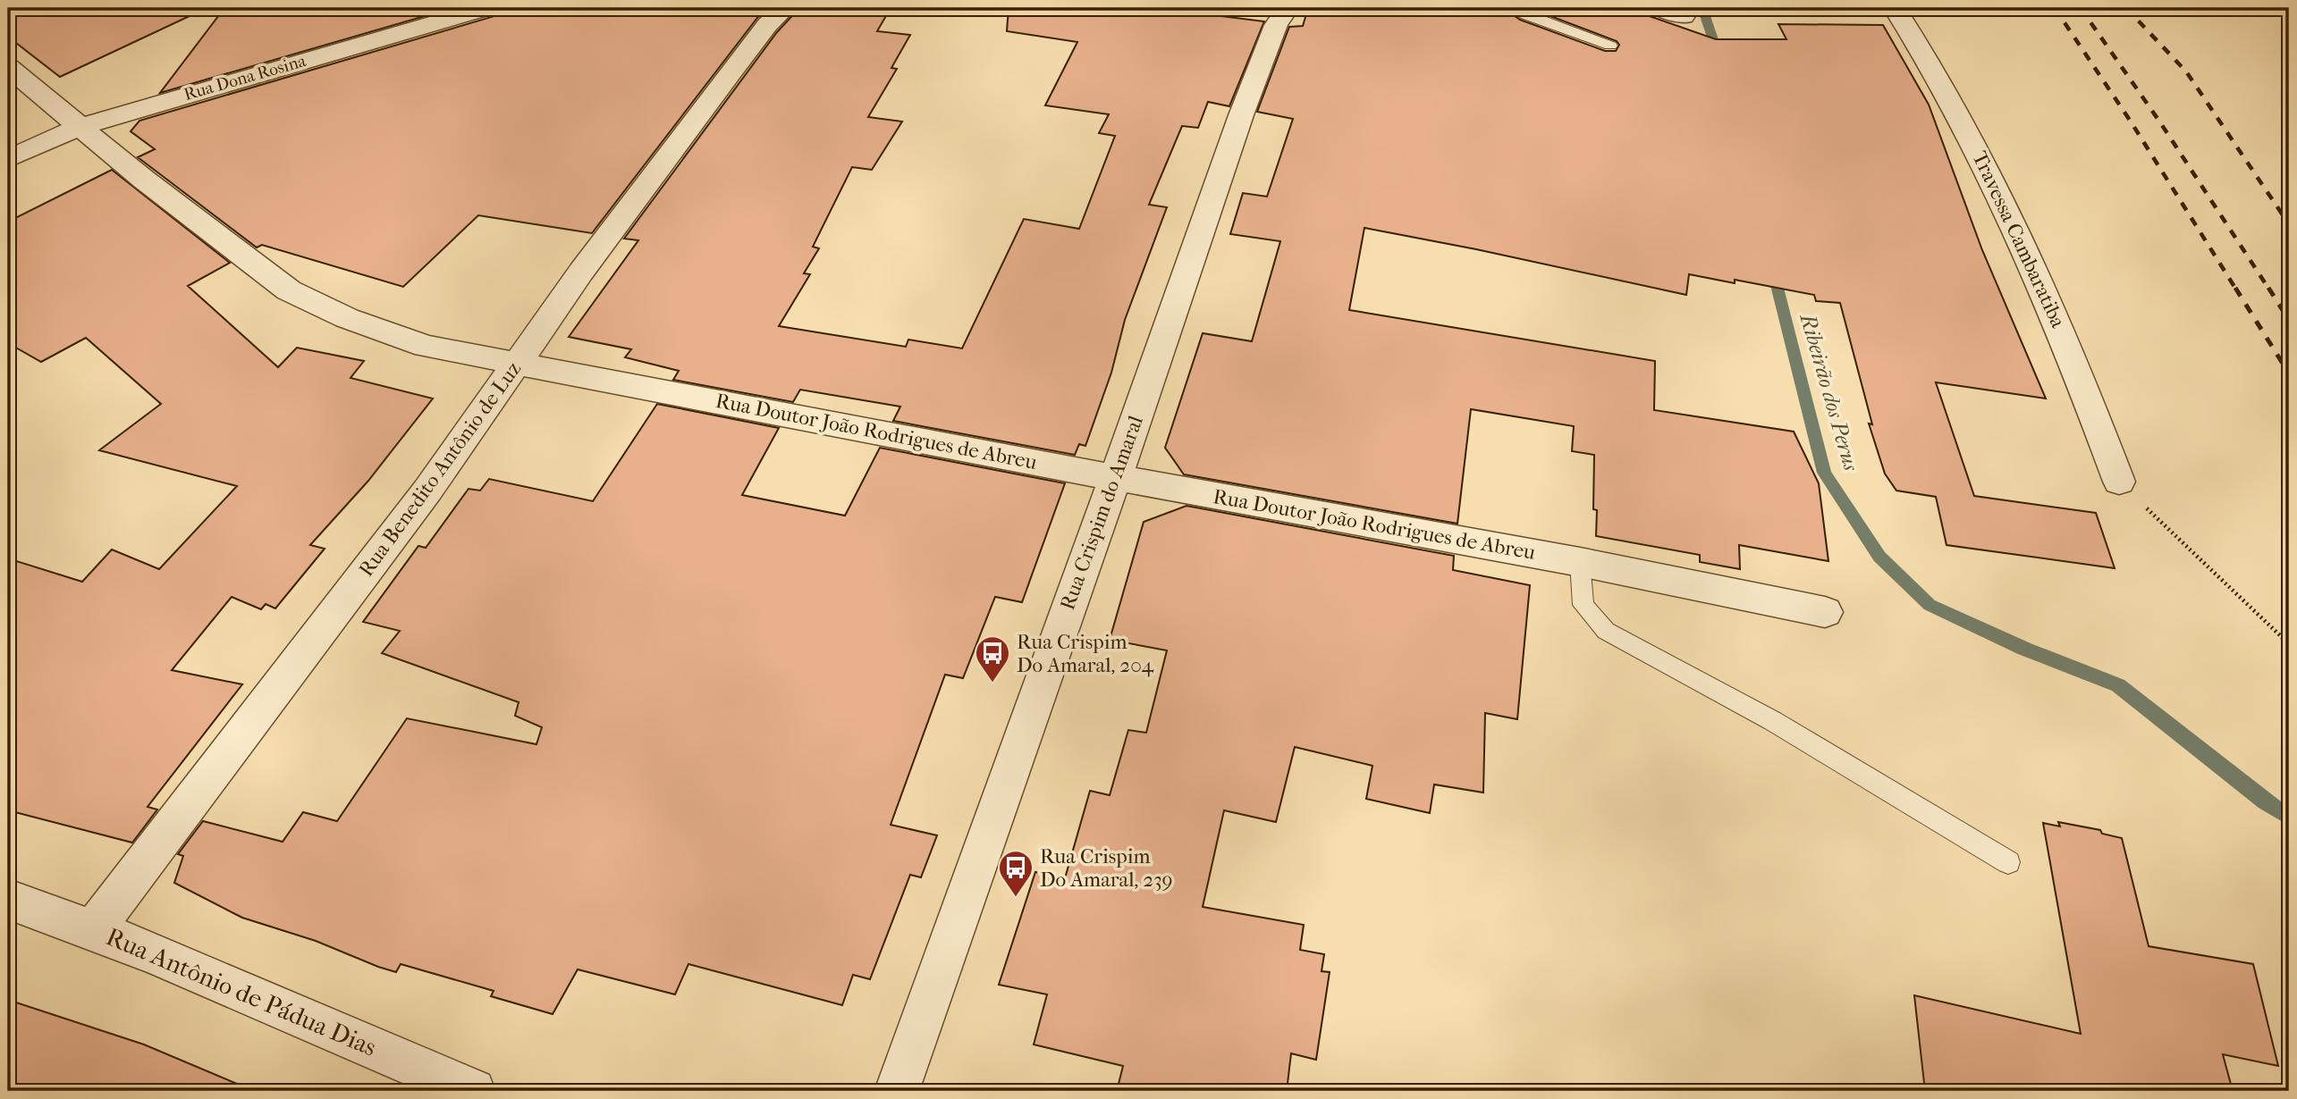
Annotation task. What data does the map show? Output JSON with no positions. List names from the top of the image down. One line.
{"streets":{"street":["Rua Dona Rosina","Travessa Cambaratiba","Rua Doutor João Rodrigues de Abreu","Rua Benedito Antônio de Luz","Rua Crispim do Amaral","Rua Antônio de Pádua Dias"]},"crossings":[["Rua Dona Rosina","Rua Doutor João Rodrigues de Abreu"],["Rua Doutor João Rodrigues de Abreu","Rua Benedito Antônio de Luz"],["Rua Doutor João Rodrigues de Abreu","Rua Crispim do Amaral"],["Rua Benedito Antônio de Luz","Rua Antônio de Pádua Dias"]],"water":["Ribeirão dos Perus"],"places":{"bus stop":["Rua Crispim Do Amaral, 204","Rua Crispim Do Amaral, 239"]}}
